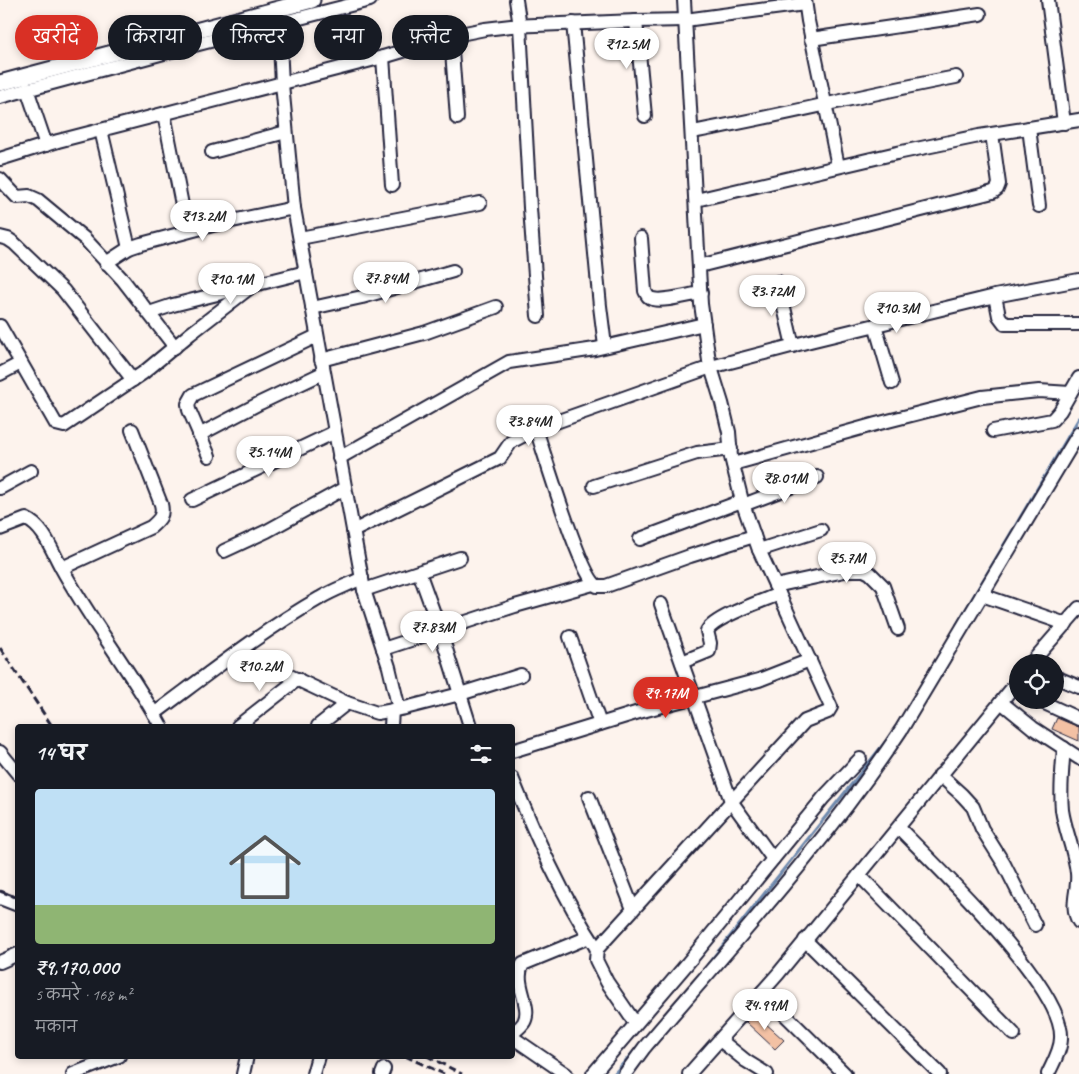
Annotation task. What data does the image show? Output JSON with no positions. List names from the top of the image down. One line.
{"page":{"chip":["खरीदें","किराया","फ़िल्टर","नया","फ़्लैट"],"price":["₹12.5M","₹13.2M","₹7.84M","₹10.1M","₹3.72M","₹10.3M","₹3.84M","₹5.14M","₹8.01M","₹5.7M","₹7.83M","₹10.2M","₹9.17M","₹4.99M"],"heading":"14 घर","list":[{"name":"₹9,170,000","note":"5 कमरे · 168 m² · मकान"}]}}
